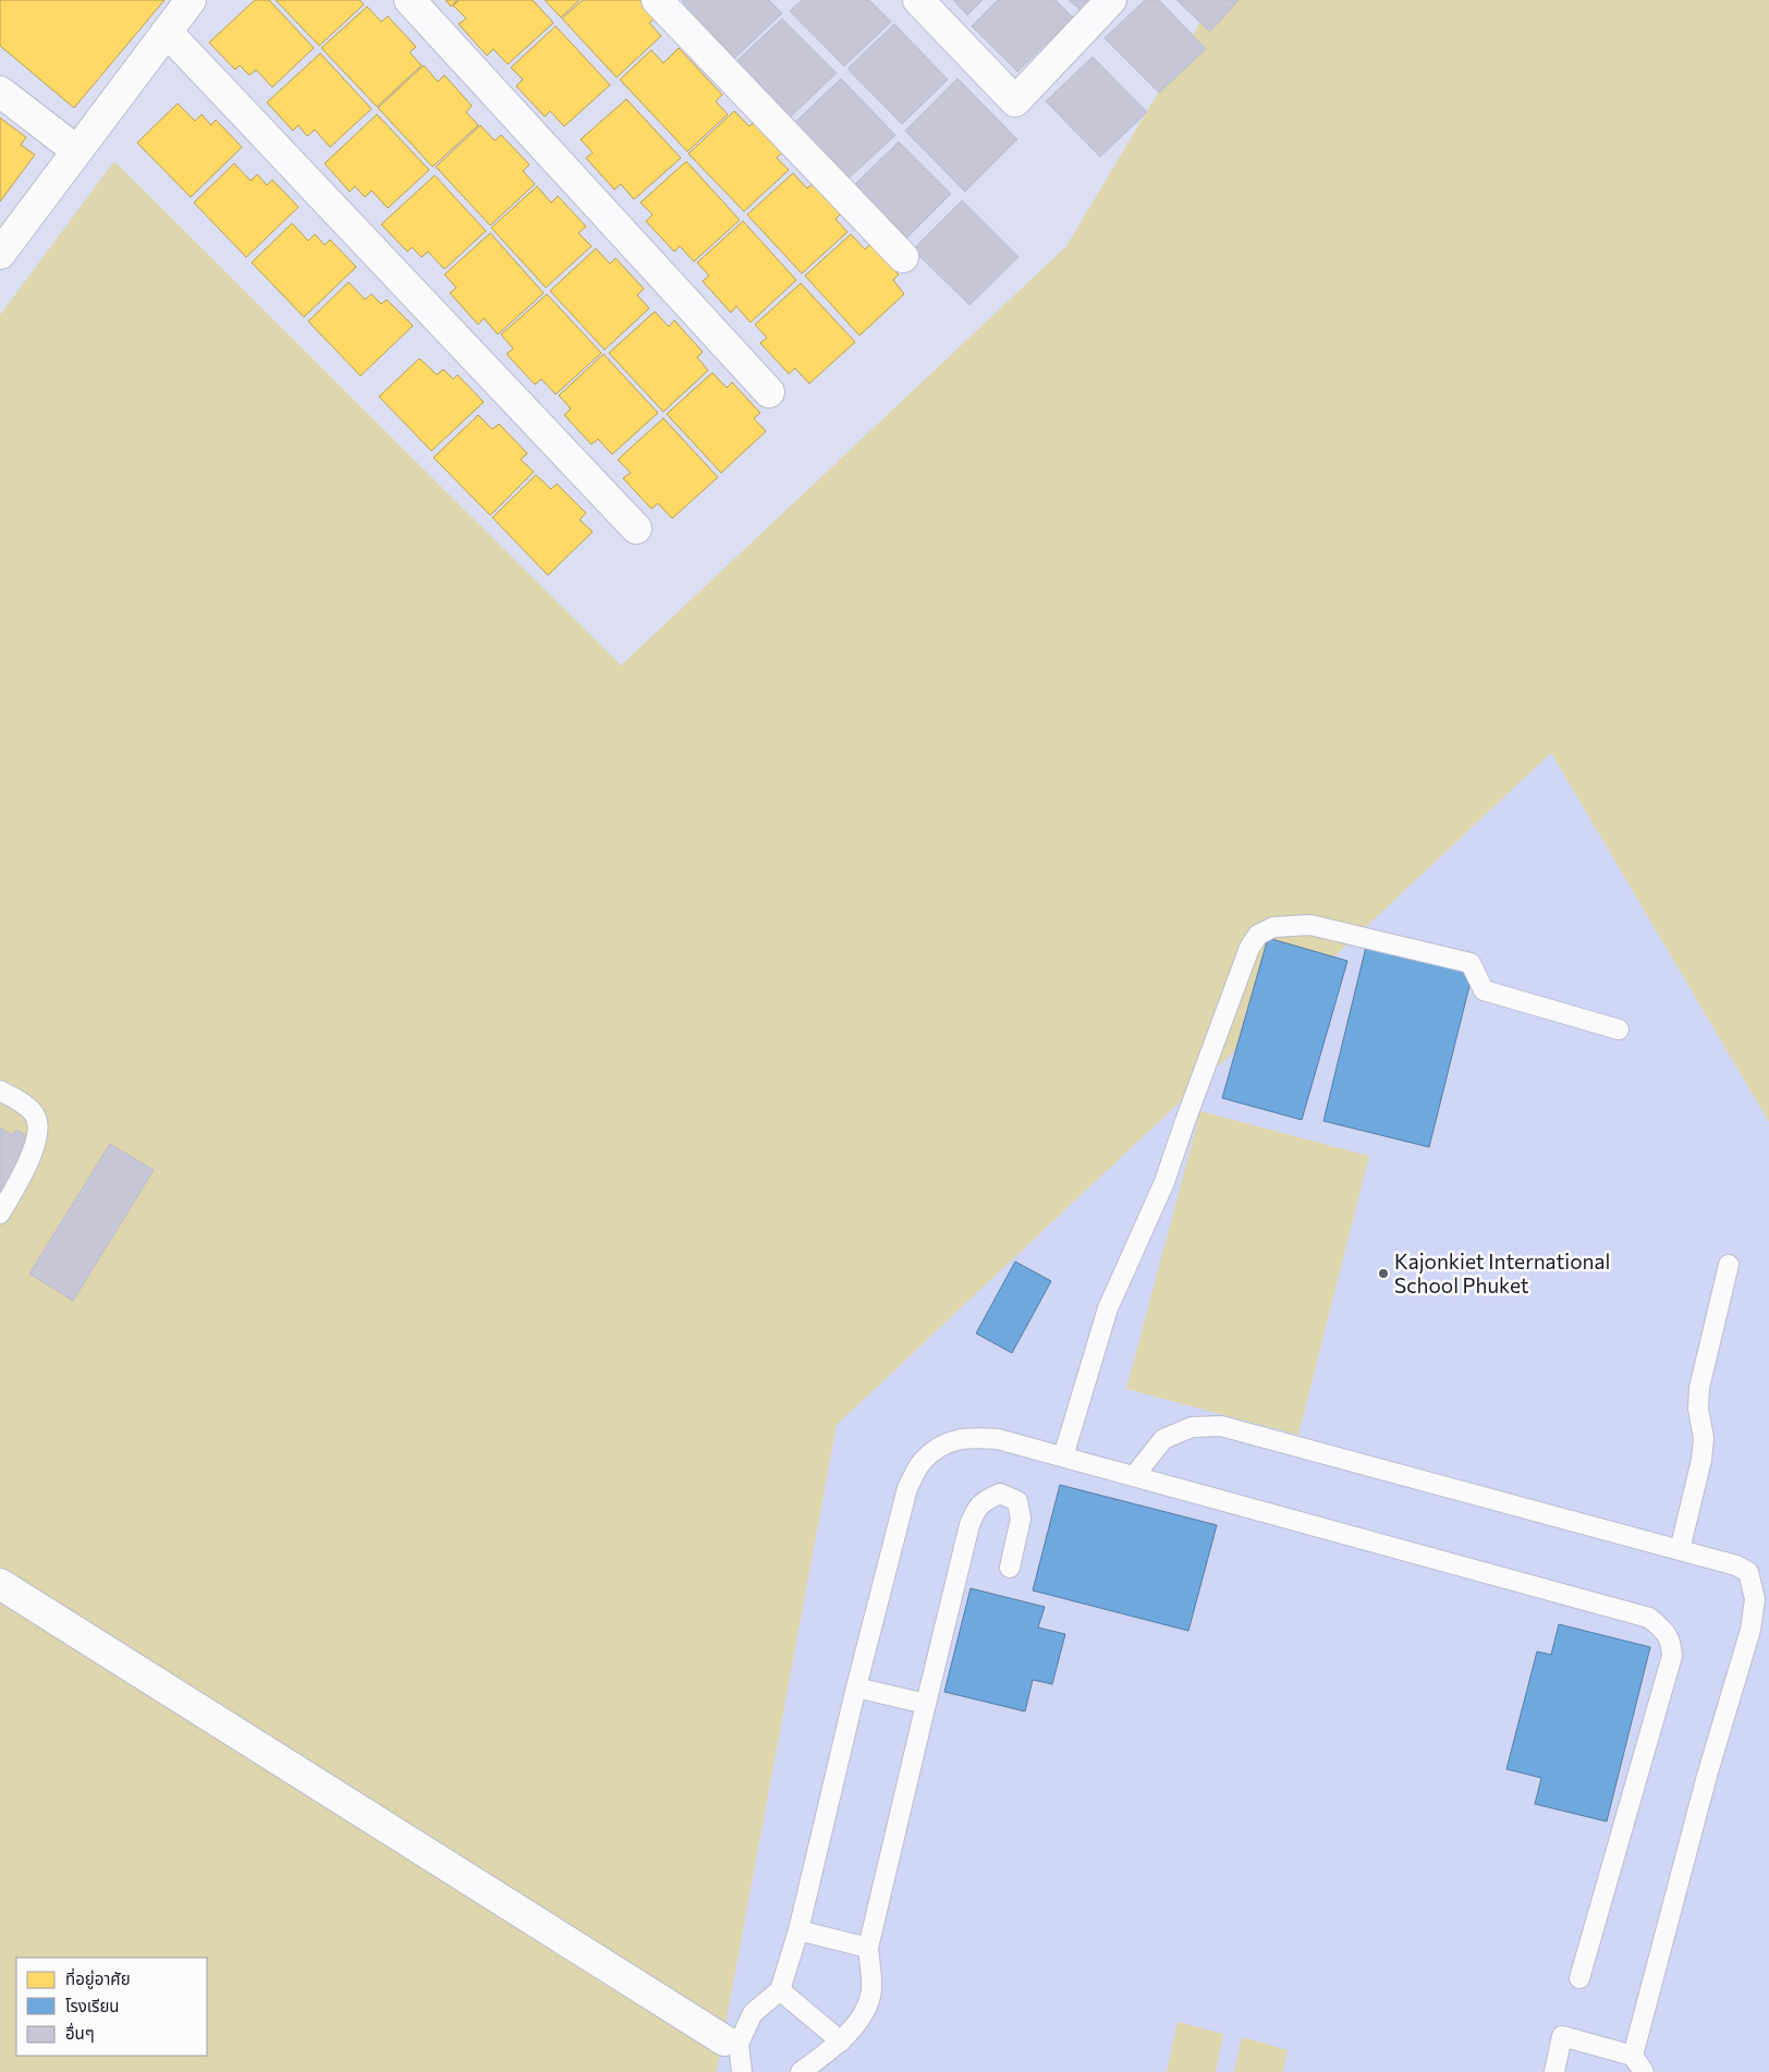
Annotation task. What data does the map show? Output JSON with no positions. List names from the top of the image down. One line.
{"places":["Kajonkiet International School Phuket"],"legend":["ที่อยู่อาศัย","โรงเรียน","อื่นๆ"]}
